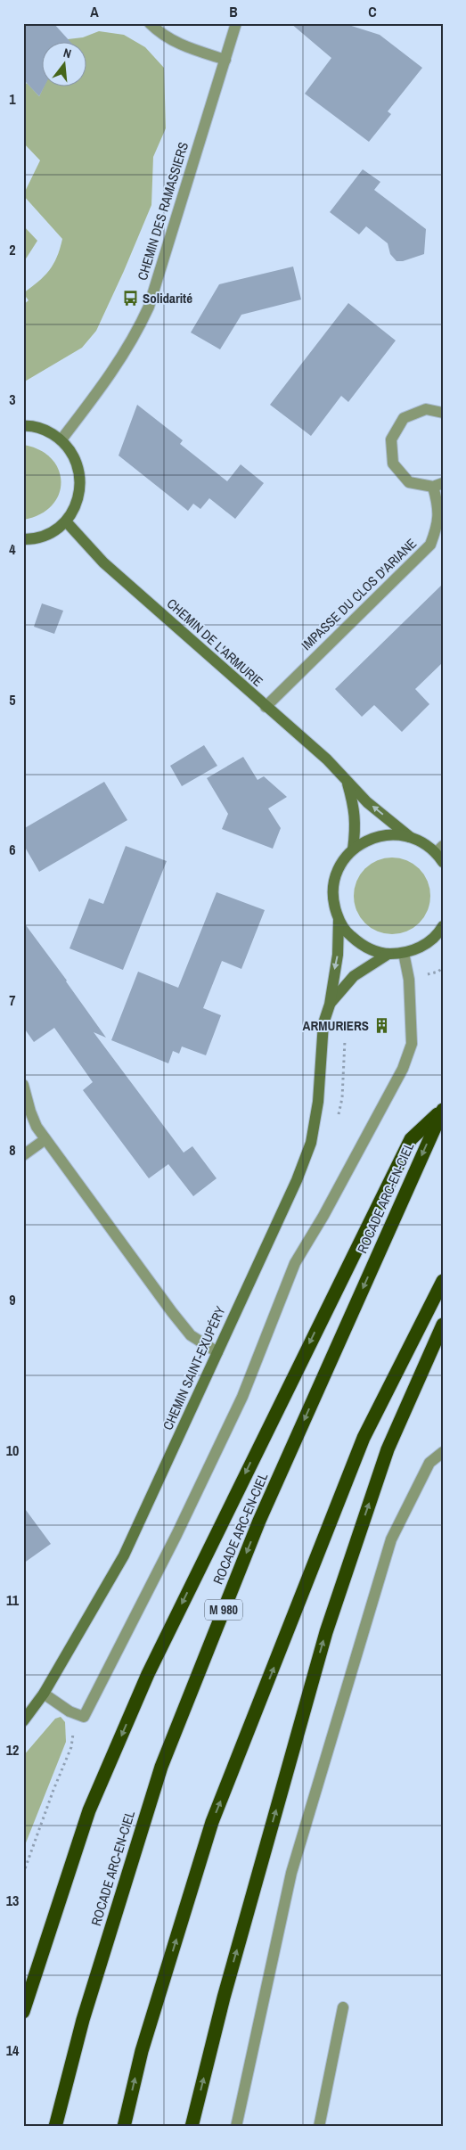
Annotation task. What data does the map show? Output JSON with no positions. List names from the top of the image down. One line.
{"streets":{"highway":["ROCADE ARC-EN-CIEL","M 980"],"street":["CHEMIN DES RAMASSIERS","IMPASSE DU CLOS D'ARIANE","CHEMIN DE L'ARMURIE","CHEMIN SAINT-EXUPÉRY"]},"crossings":[["IMPASSE DU CLOS D'ARIANE","CHEMIN DE L'ARMURIE"]],"places":{"bus stop":["Solidarité"],"building":["ARMURIERS"]},"north":"top","grid":{"columns":["A","B","C"],"rows":["1","2","3","4","5","6","7","8","9","10","11","12","13","14"]}}
